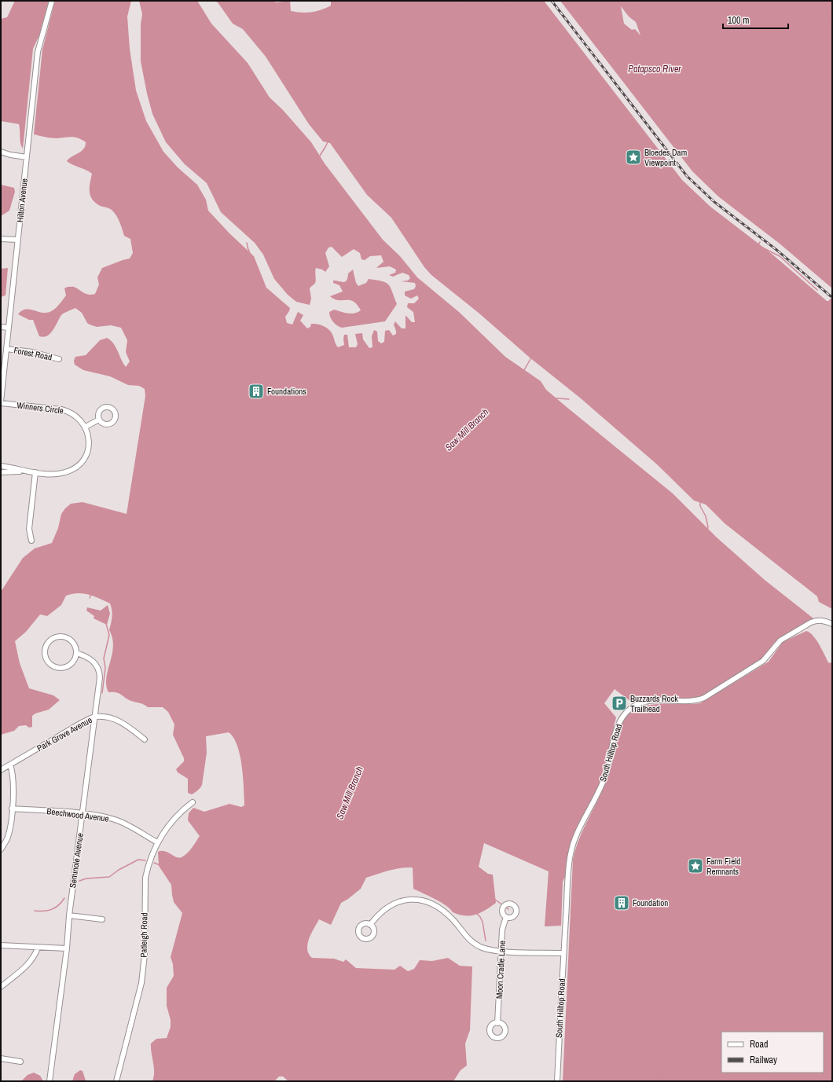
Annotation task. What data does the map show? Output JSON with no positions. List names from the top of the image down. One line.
{"streets":{"street":["Hilton Avenue","Forest Road","Winners Circle","Park Grove Avenue","South Hilltop Road","Beechwood Avenue","Seminole Avenue","Patleigh Road","Moon Cradle Lane"]},"crossings":[["Hilton Avenue","Forest Road"],["Hilton Avenue","Winners Circle"],["Park Grove Avenue","Seminole Avenue"],["Beechwood Avenue","Seminole Avenue"],["Beechwood Avenue","Patleigh Road"]],"water":["Patapsco River","Saw Mill Branch"],"places":{"place":["Bloedes Dam Viewpoint","Farm Field Remnants"],"building":["Foundations","Foundation"],"parking":["Buzzards Rock Trailhead"]},"legend":["Road","Railway"],"scale_bar":"100 m"}
